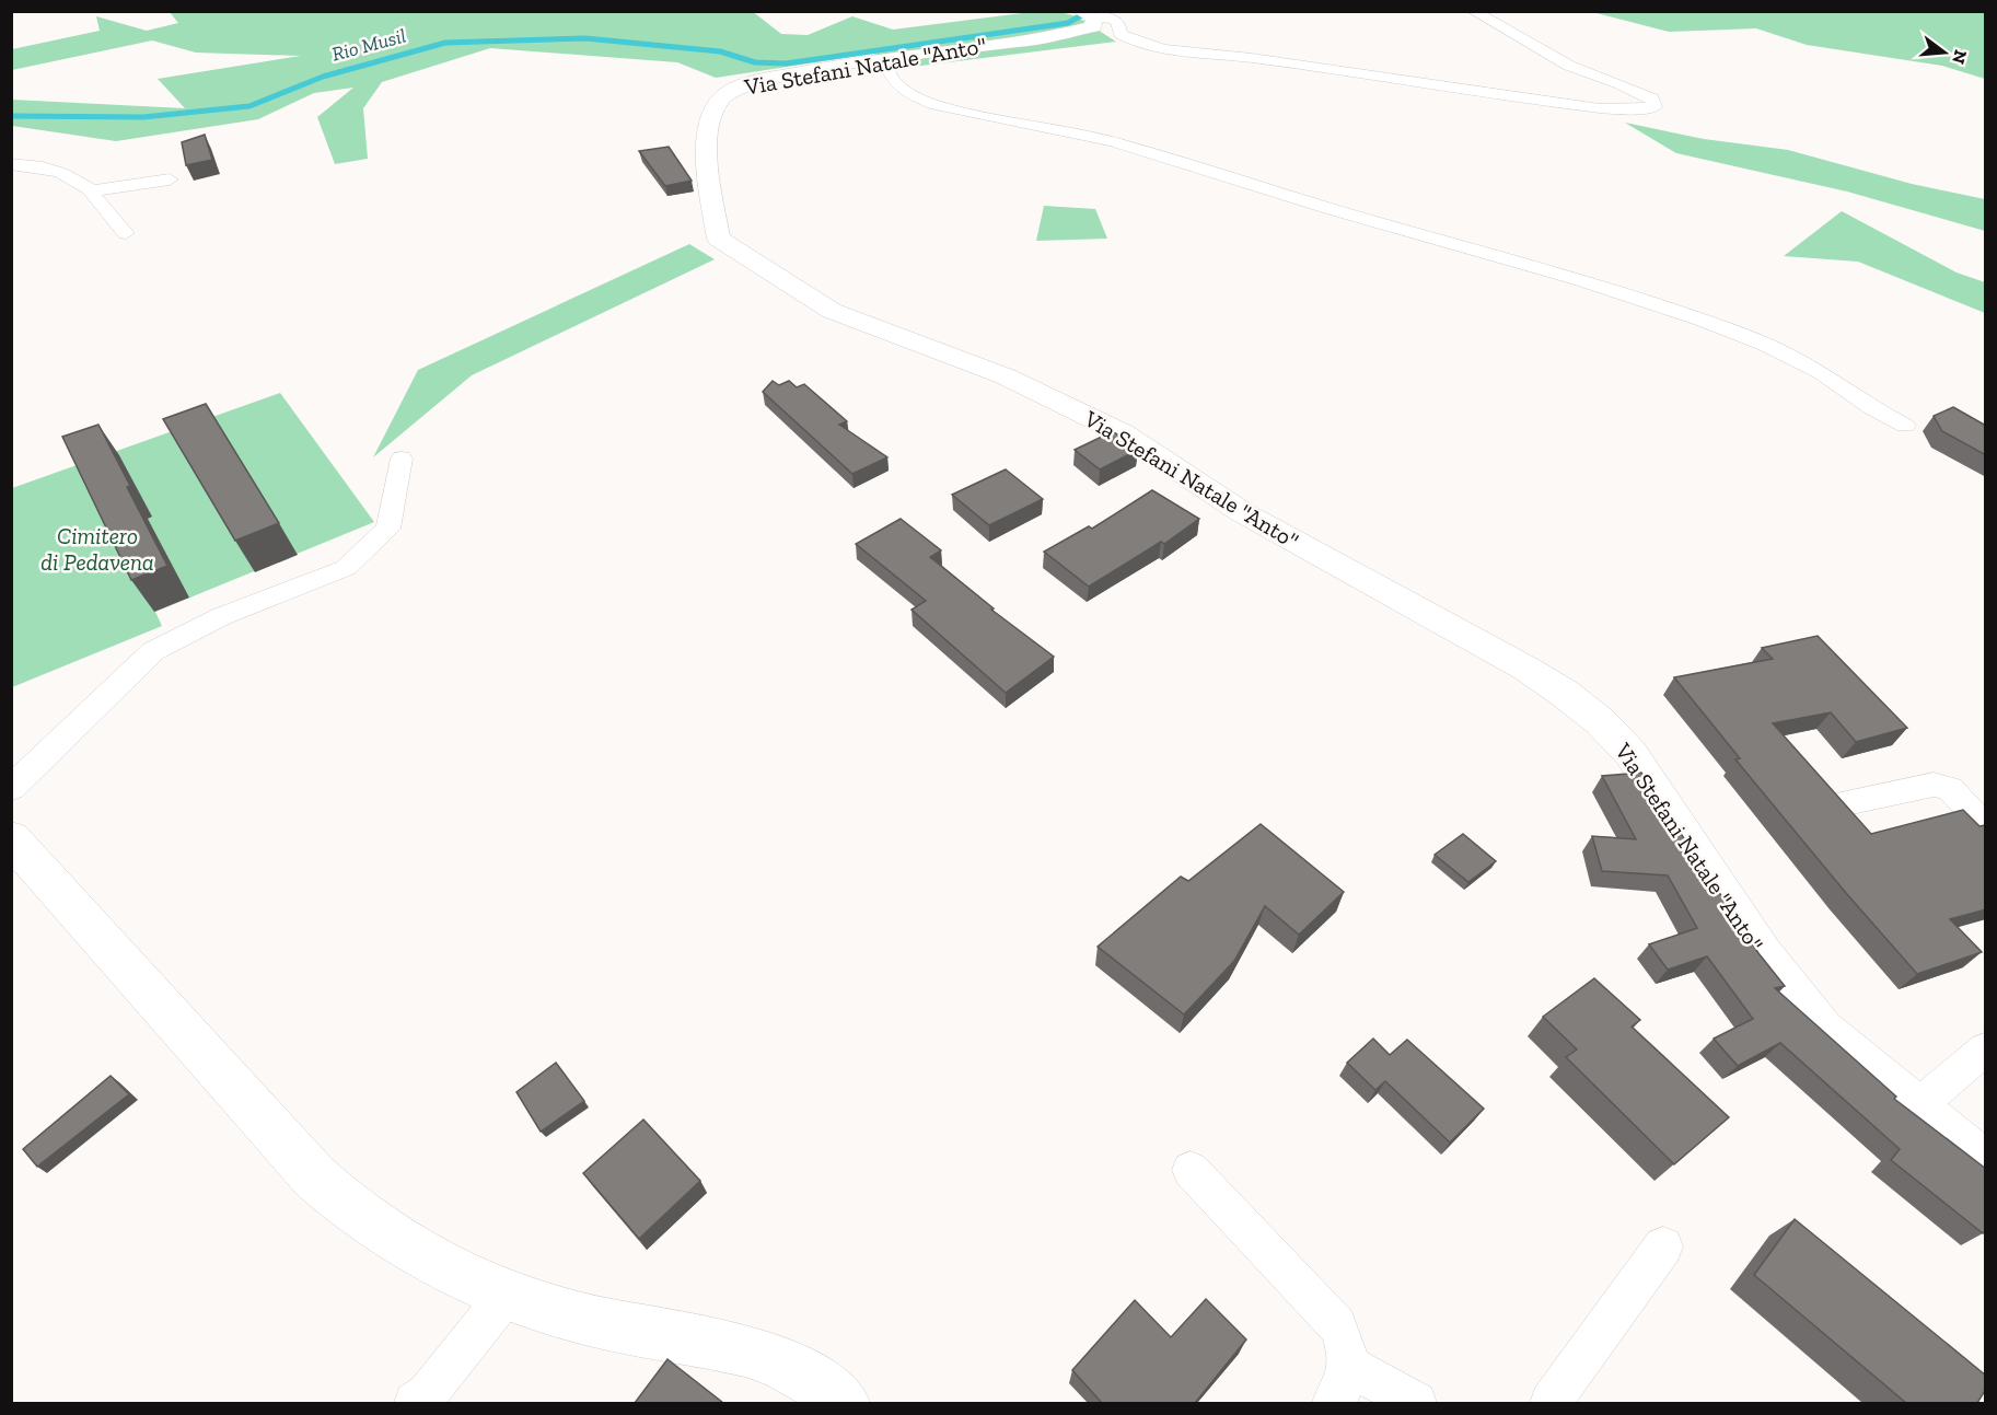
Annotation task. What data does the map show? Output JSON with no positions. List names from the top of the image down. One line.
{"streets":{"street":["Via Stefani Natale \"Anto\""]},"water":["Rio Musil"],"parks":["Cimitero di Pedavena"],"north":"right"}
